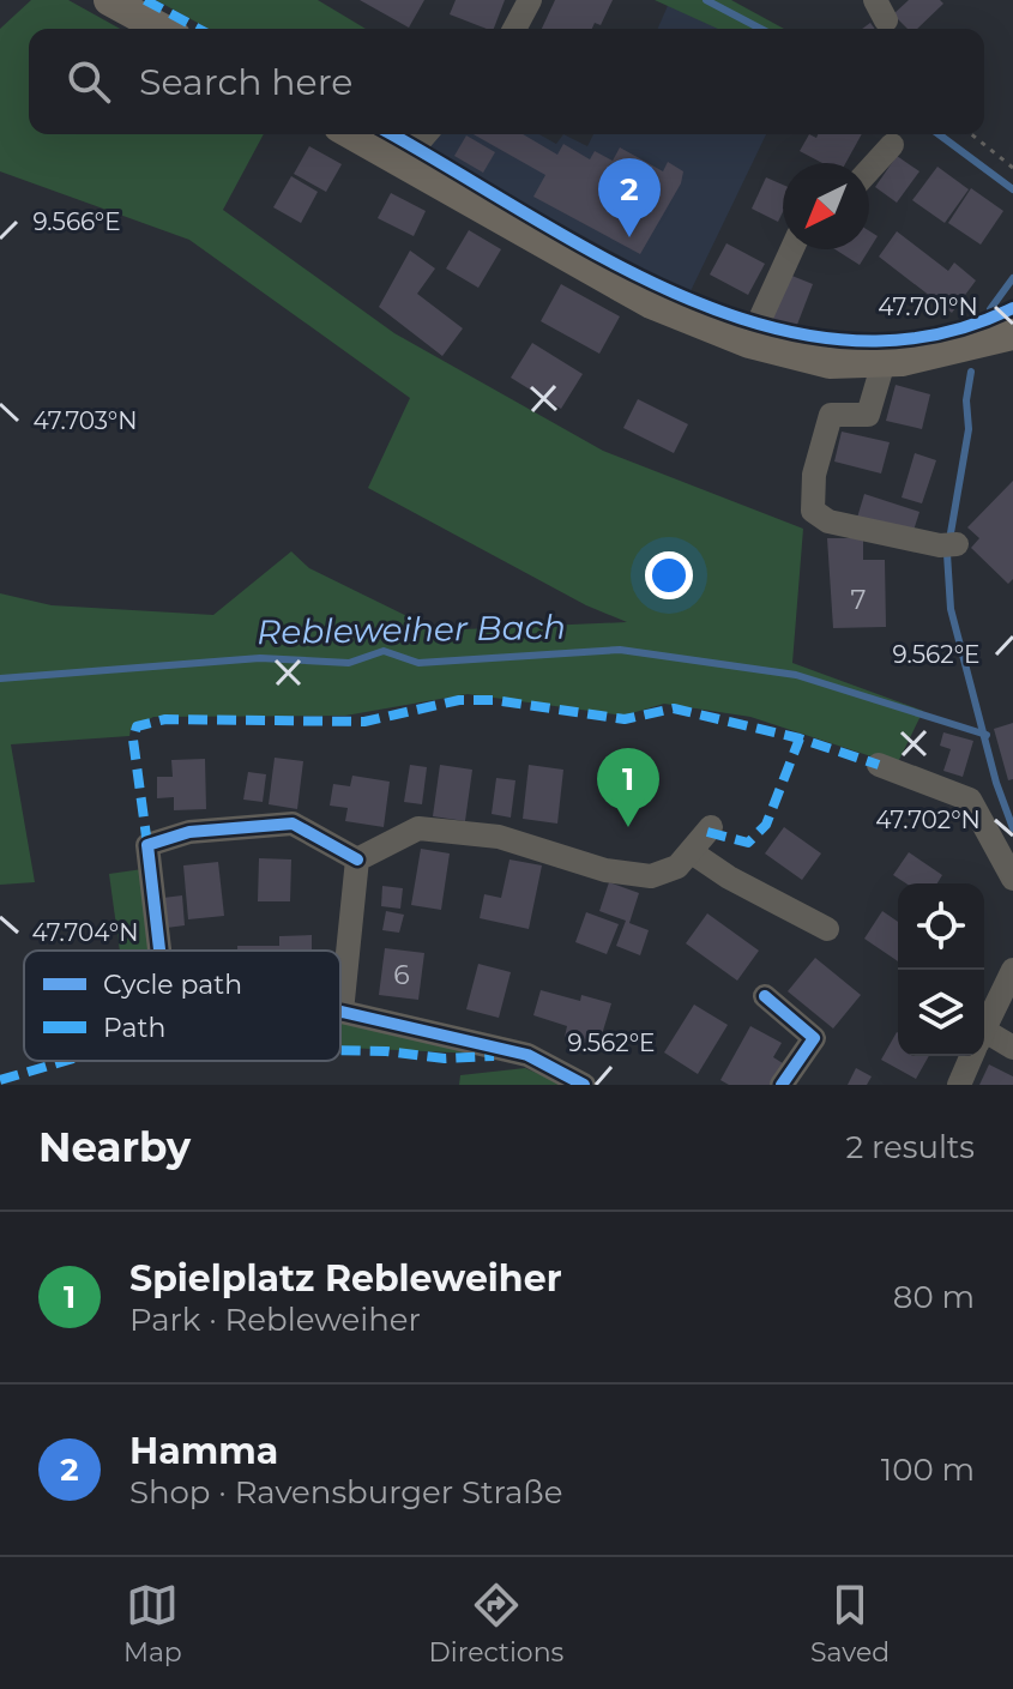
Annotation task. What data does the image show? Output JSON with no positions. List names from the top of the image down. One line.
{"water":["Rebleweiher Bach"],"house_numbers":["7","6"],"legend":["Cycle path","Path"],"north":"bottom left","page":{"search":"Search here","pins":["2","1"],"heading":["Nearby","2 results"],"list":[{"mark":"1","name":"Spielplatz Rebleweiher","note":"Park · Rebleweiher","value":"80 m"},{"mark":"2","name":"Hamma","note":"Shop · Ravensburger Straße","value":"100 m"}],"nav":["Map","Directions","Saved"]},"coordinates":["9.566°E","47.701°N","47.703°N","9.562°E","47.702°N","47.704°N"]}
